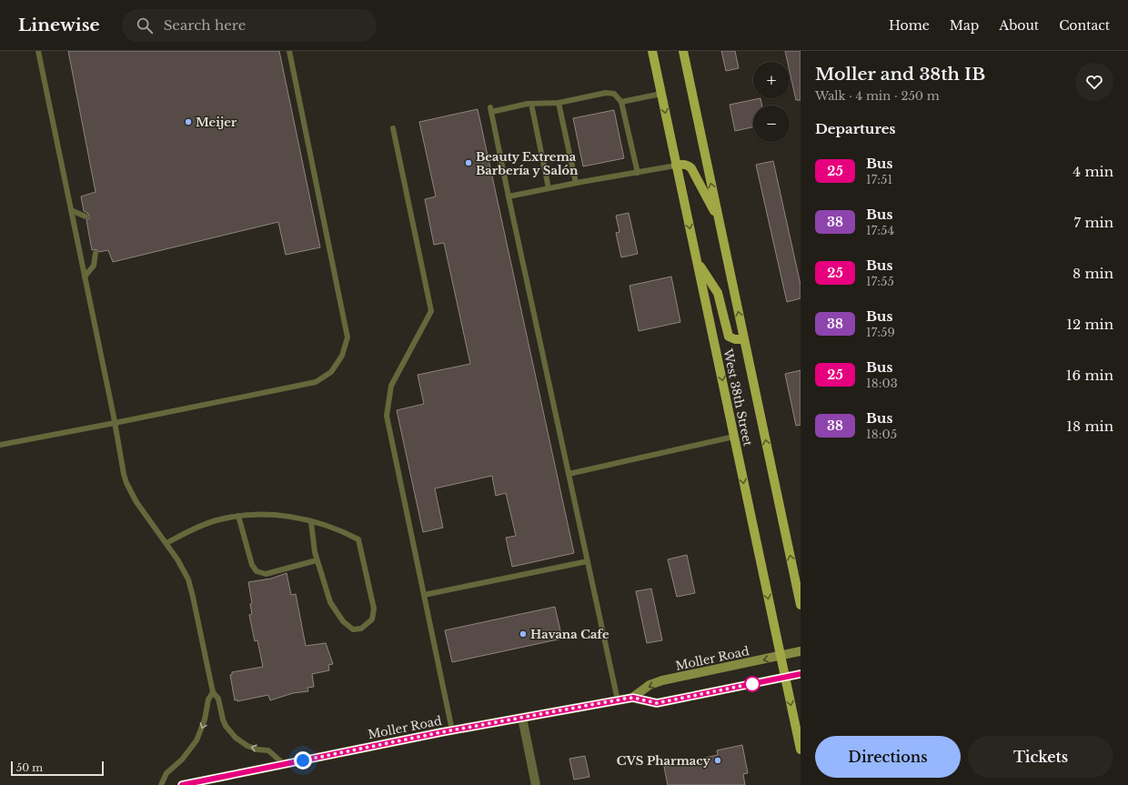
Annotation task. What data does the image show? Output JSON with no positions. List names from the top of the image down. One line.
{"streets":{"main road":["West 38th Street","Moller Road"]},"crossings":[["West 38th Street","Moller Road"]],"places":["Meijer","Beauty Extrema Barbería y Salón","Havana Cafe","CVS Pharmacy"],"lines":["bus line 25"],"scale_bar":"50 m","page":{"header":"Linewise","search":"Search here","nav":["Home","Map","About","Contact"],"heading":[["Moller and 38th IB","Walk · 4 min · 250 m"],"Departures"],"map_buttons":["+","−"],"list":[{"mark":"25","name":"Bus","note":"17:51","value":"4 min"},{"mark":"38","name":"Bus","note":"17:54","value":"7 min"},{"mark":"25","name":"Bus","note":"17:55","value":"8 min"},{"mark":"38","name":"Bus","note":"17:59","value":"12 min"},{"mark":"25","name":"Bus","note":"18:03","value":"16 min"},{"mark":"38","name":"Bus","note":"18:05","value":"18 min"}],"buttons":["Directions","Tickets"],"scale":"50 m"}}
